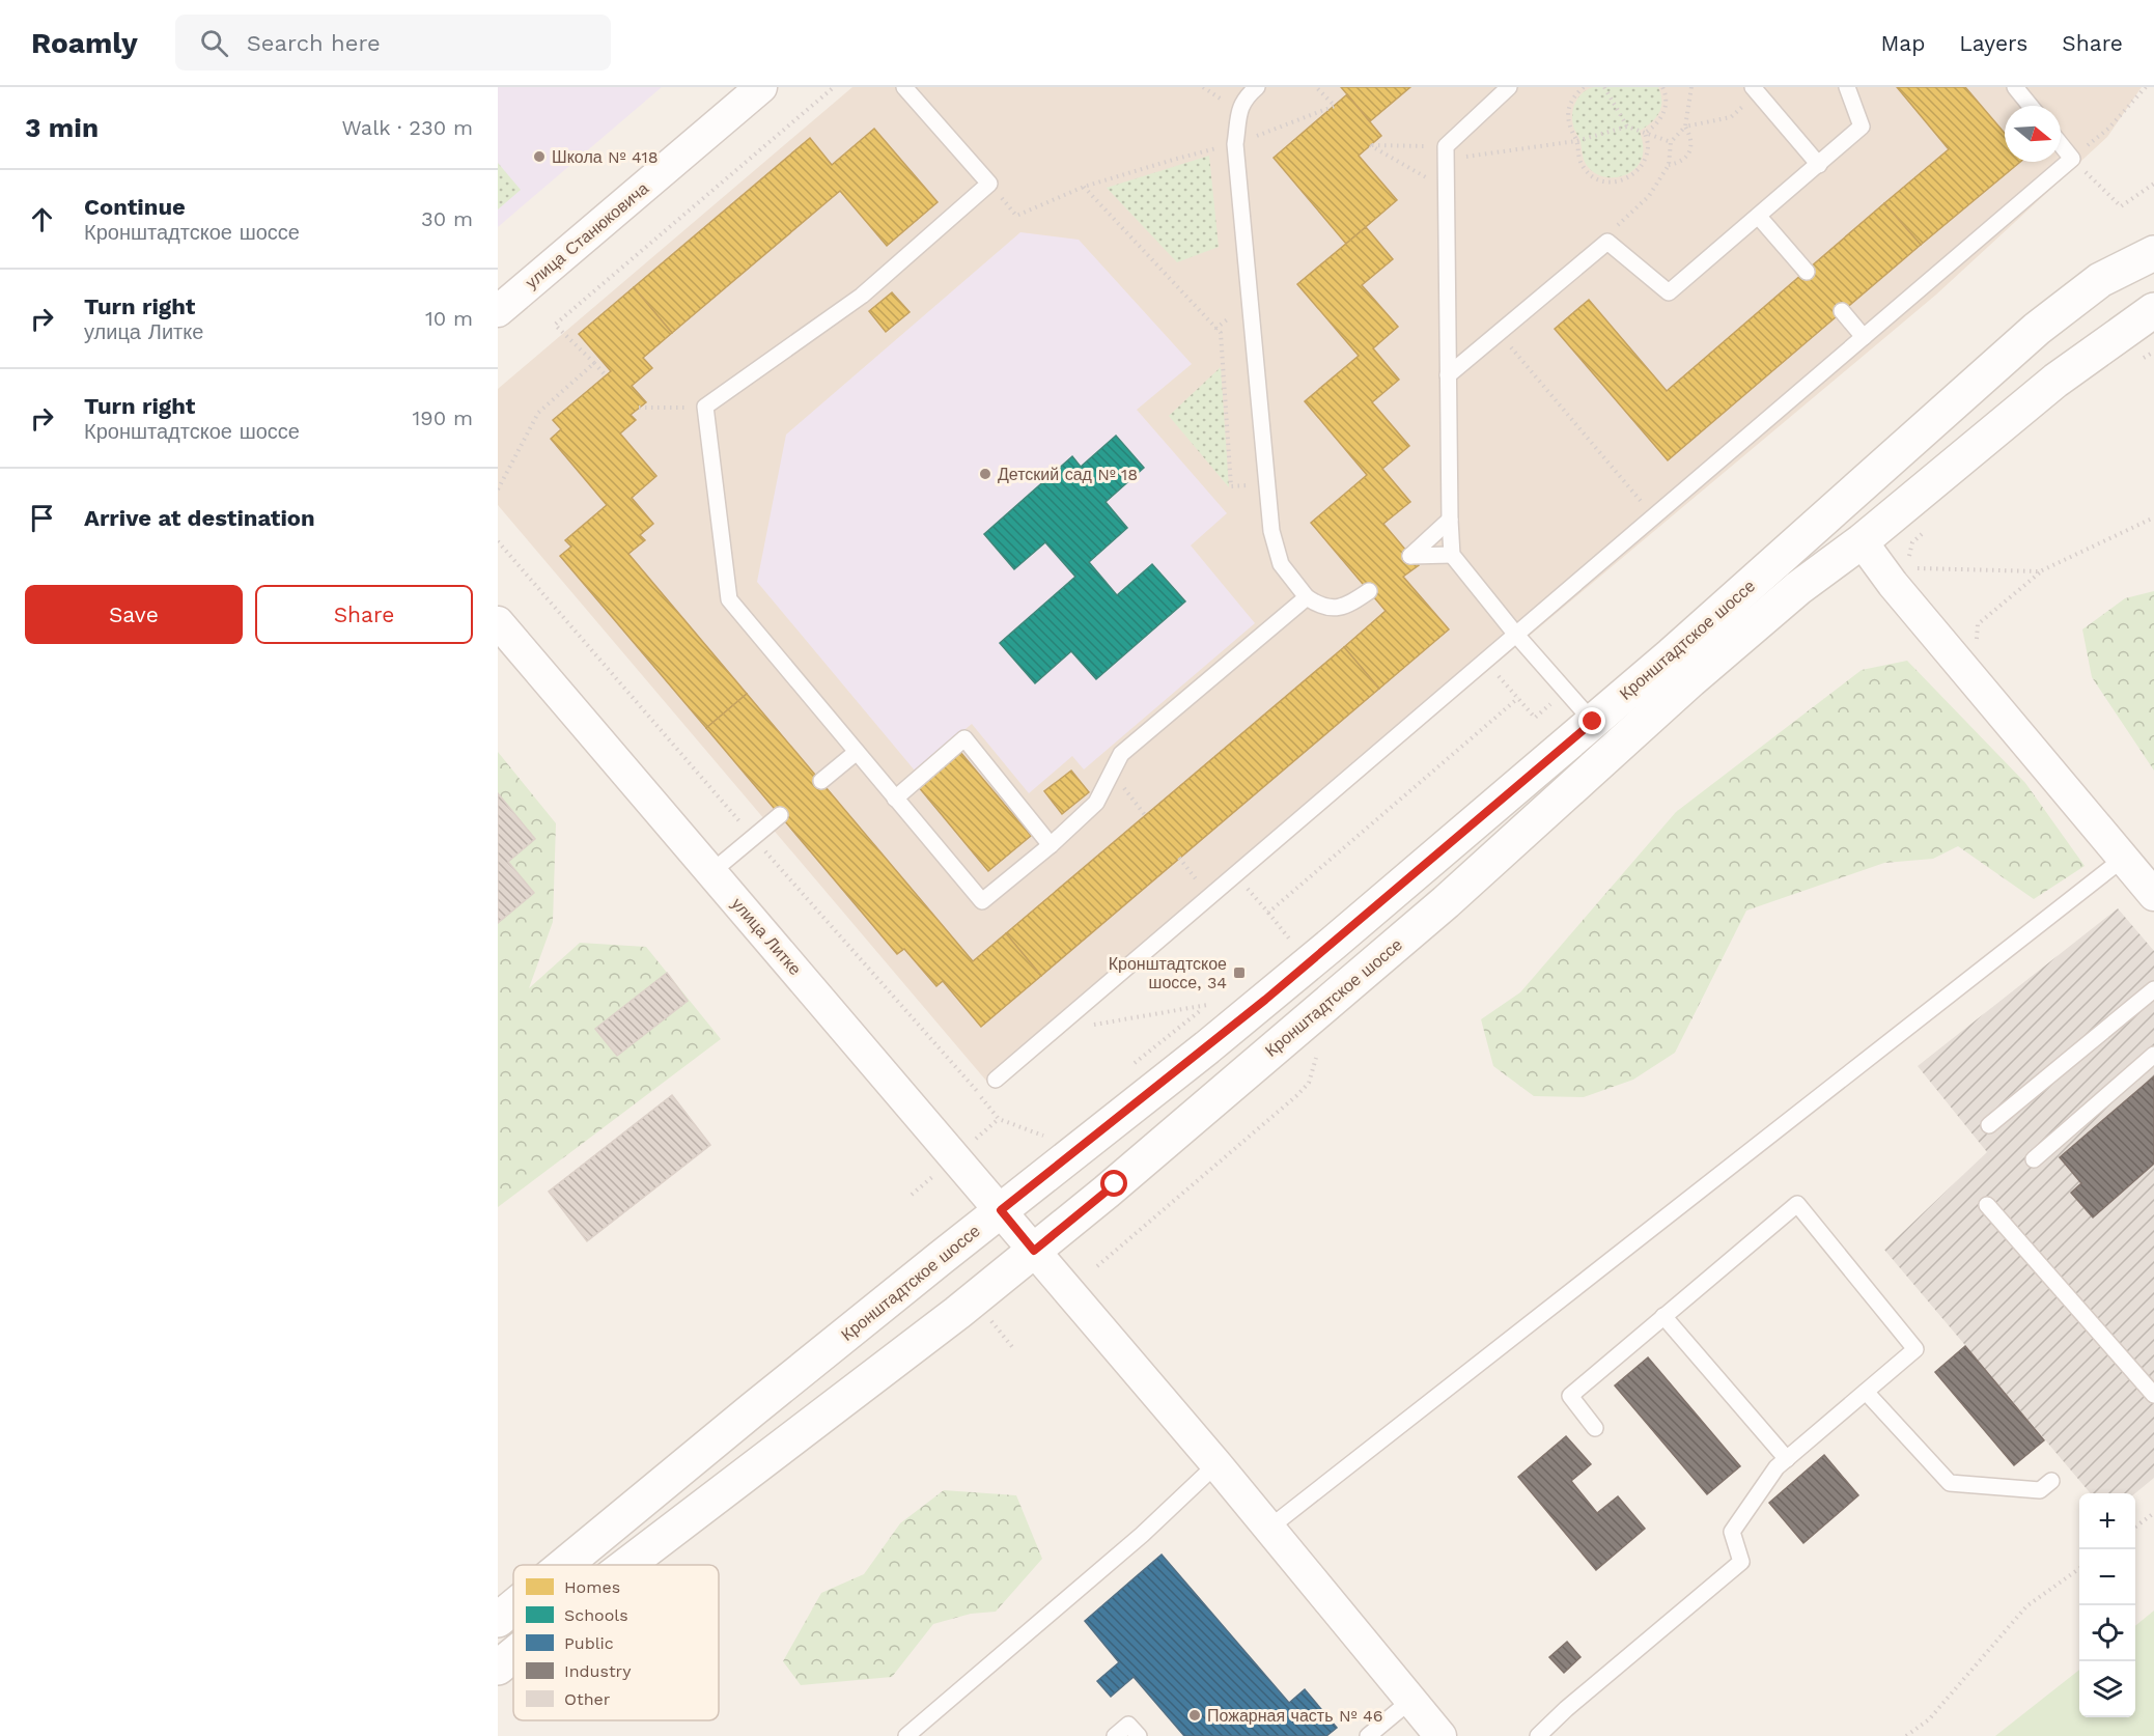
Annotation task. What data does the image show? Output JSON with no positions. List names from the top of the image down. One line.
{"streets":{"main road":["Кронштадтское шоссе"],"street":["улица Станюковича","улица Литке"]},"crossings":[["Кронштадтское шоссе","улица Литке"]],"places":{"other":["Школа № 418","Детский сад № 18","Пожарная часть № 46"],"transit":["Кронштадтское шоссе, 34"]},"legend":["Homes","Schools","Public","Industry","Other"],"north":"right","page":{"header":"Roamly","search":"Search here","nav":["Map","Layers","Share"],"heading":["3 min","Walk · 230 m"],"list":[["Continue","Кронштадтское шоссе","30 m"],["Turn right","улица Литке","10 m"],["Turn right","Кронштадтское шоссе","190 m"],"Arrive at destination"],"buttons":["Save","Share"],"map_buttons":["+","−"]}}
